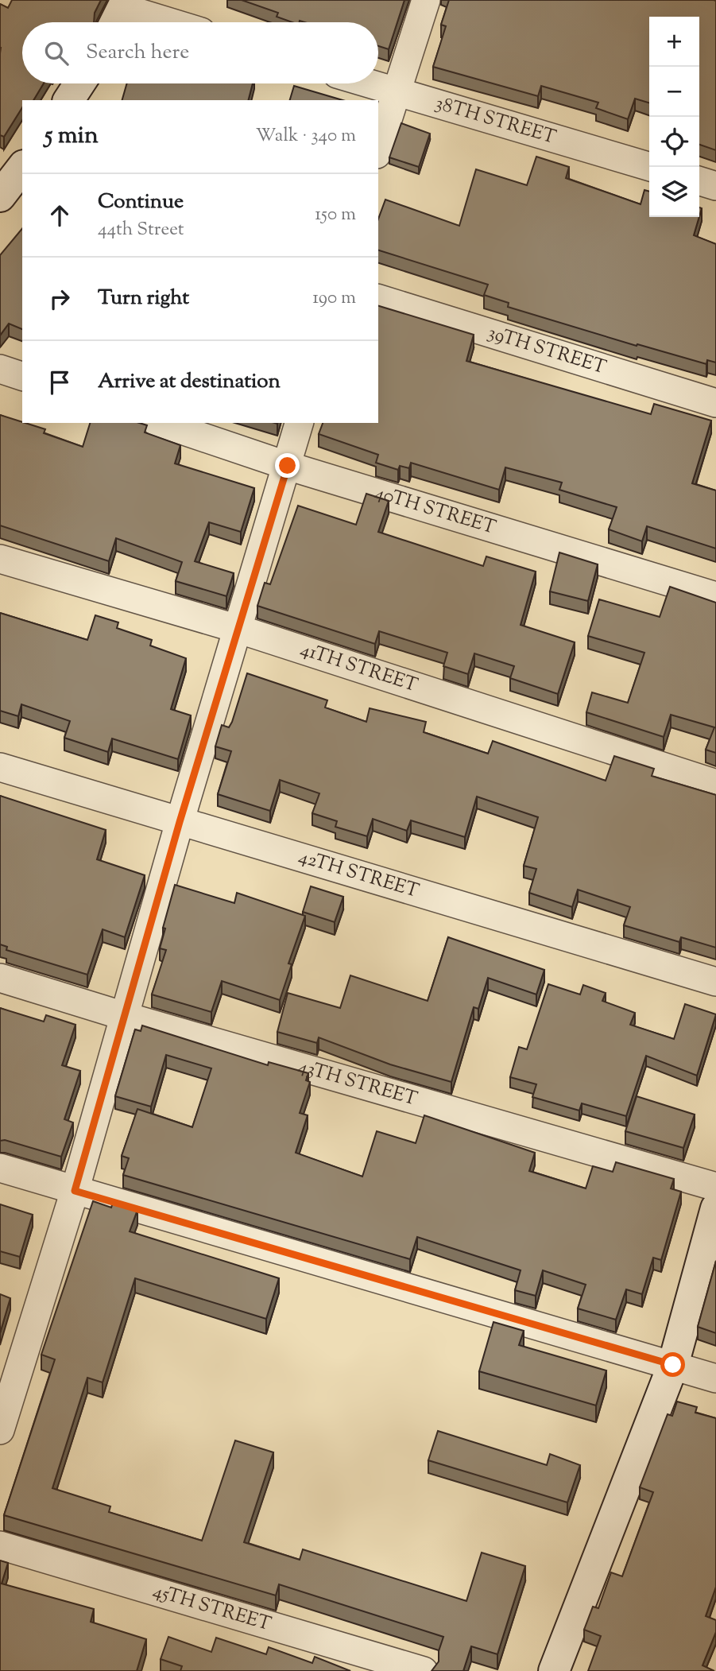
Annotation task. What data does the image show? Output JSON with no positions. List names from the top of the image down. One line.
{"streets":{"street":["38TH STREET","39TH STREET","40TH STREET","41TH STREET","42TH STREET","43TH STREET","45TH STREET"]},"page":{"map_buttons":["+","−"],"search":"Search here","heading":["5 min","Walk · 340 m"],"list":[["Continue","44th Street","150 m"],["Turn right","190 m"],"Arrive at destination"]}}
